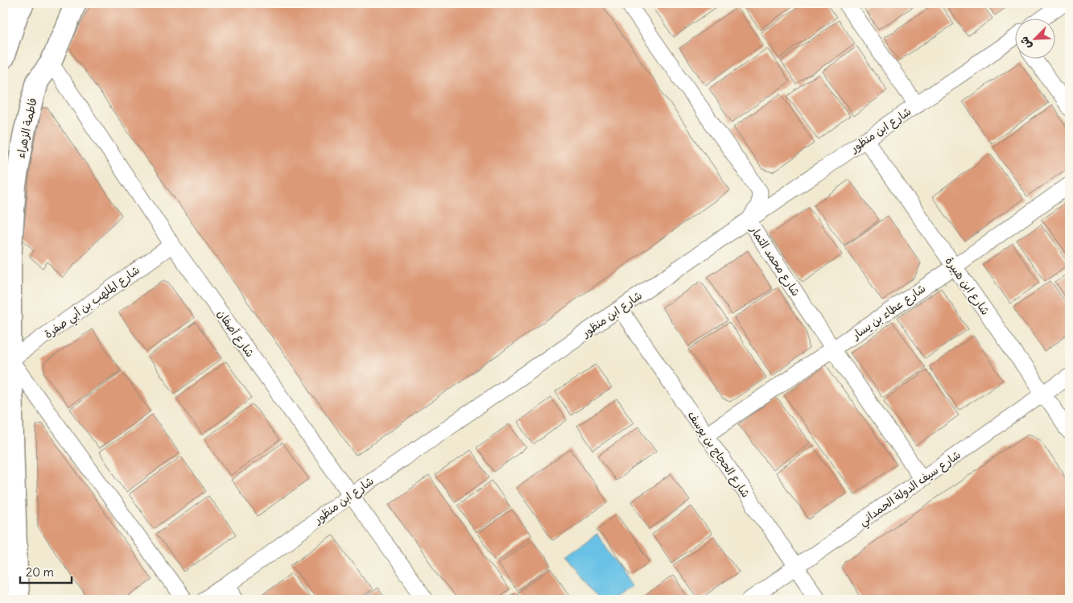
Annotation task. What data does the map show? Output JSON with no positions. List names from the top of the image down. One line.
{"streets":{"main road":["فاطمة الزهراء"],"street":["شارع ابن منظور","شارع محمد التمار","شارع ابن هبيرة","شارع الملهب بن أبي صفرة","شارع عطاء بن يسار","شارع أصفان","شارع الحجاج بن يوسف","شارع سيف الدولة الحمداني"]},"crossings":[["فاطمة الزهراء","شارع الملهب بن أبي صفرة"],["فاطمة الزهراء","شارع أصفان"],["شارع ابن منظور","شارع محمد التمار"],["شارع ابن منظور","شارع ابن هبيرة"],["شارع ابن منظور","شارع أصفان"],["شارع ابن منظور","شارع الحجاج بن يوسف"],["شارع محمد التمار","شارع عطاء بن يسار"],["شارع محمد التمار","شارع سيف الدولة الحمداني"],["شارع ابن هبيرة","شارع عطاء بن يسار"],["شارع ابن هبيرة","شارع سيف الدولة الحمداني"],["شارع الملهب بن أبي صفرة","شارع أصفان"],["شارع عطاء بن يسار","شارع الحجاج بن يوسف"],["شارع الحجاج بن يوسف","شارع سيف الدولة الحمداني"]],"scale_bar":"20 m","north":"bottom left"}
